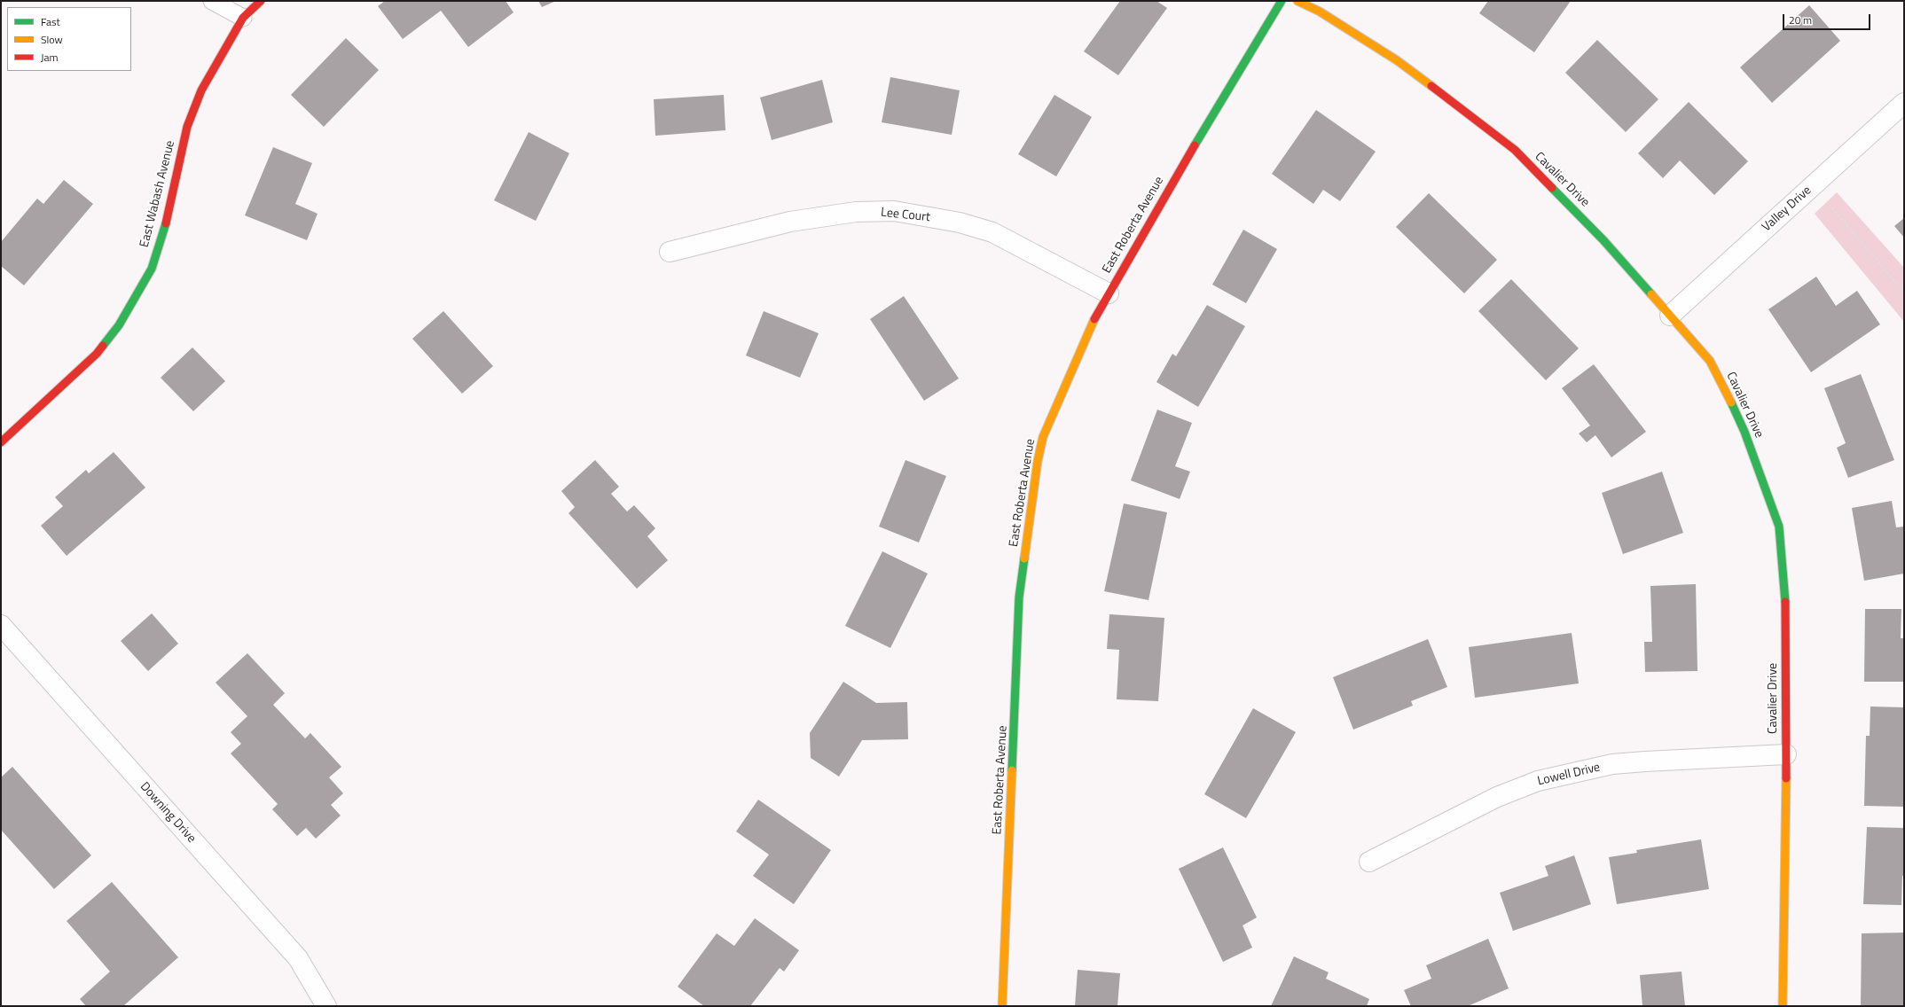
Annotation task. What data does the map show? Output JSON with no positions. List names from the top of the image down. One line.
{"streets":{"street":["Cavalier Drive","East Wabash Avenue","Valley Drive","Lee Court","East Roberta Avenue","Lowell Drive","Downing Drive"]},"crossings":[["Cavalier Drive","Valley Drive"],["Cavalier Drive","Lowell Drive"],["Lee Court","East Roberta Avenue"]],"legend":["Fast","Slow","Jam"],"scale_bar":"20 m"}
